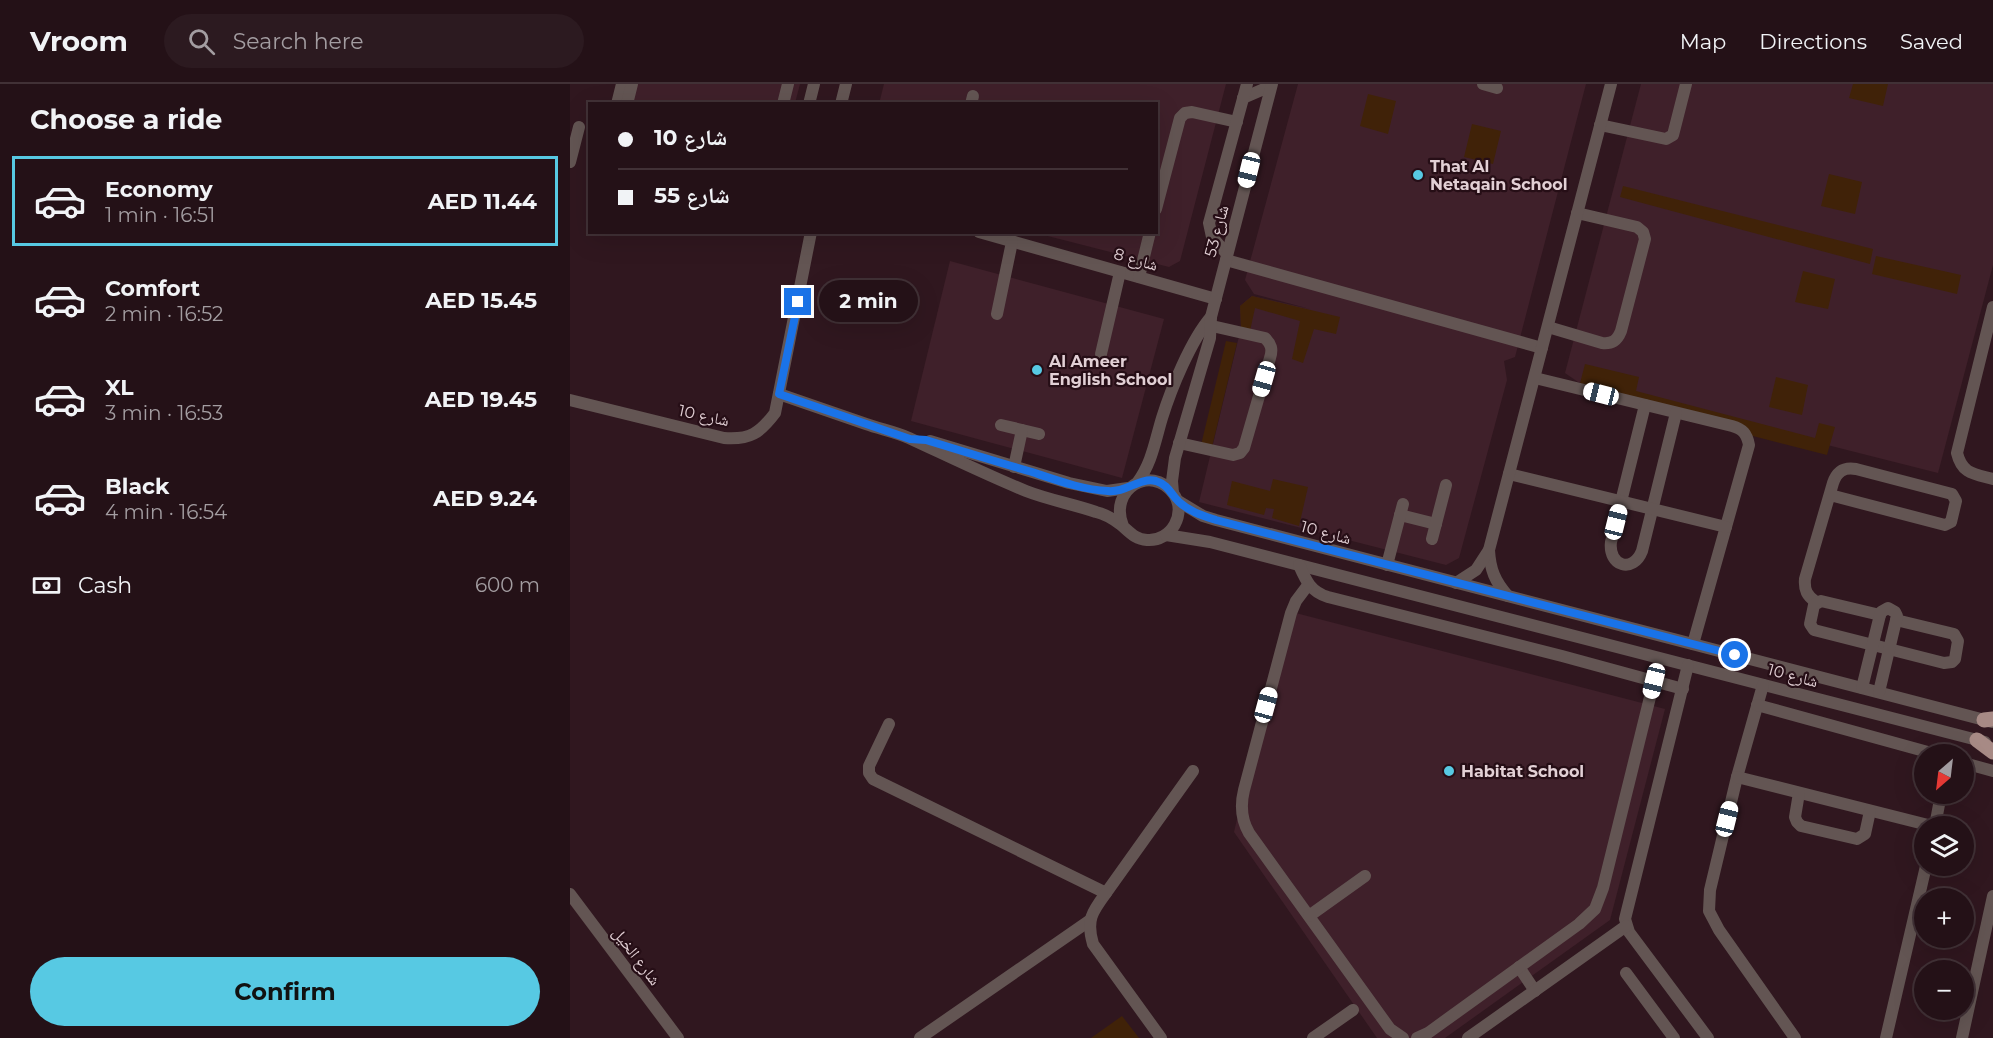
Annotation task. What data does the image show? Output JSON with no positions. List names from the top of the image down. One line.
{"streets":{"street":["شارع 53","شارع 8","شارع 10","شارع الخيل"]},"crossings":[["شارع 53","شارع 8"],["شارع 53","شارع 10"]],"places":["That Al Netaqain School","Al Ameer English School","Habitat School"],"north":"bottom left","page":{"header":"Vroom","search":"Search here","nav":["Map","Directions","Saved"],"heading":"Choose a ride","banner":["شارع 10","شارع 55"],"list":[{"name":"Economy","note":"1 min · 16:51","value":"AED 11.44"},{"name":"Comfort","note":"2 min · 16:52","value":"AED 15.45"},{"name":"XL","note":"3 min · 16:53","value":"AED 19.45"},{"name":"Black","note":"4 min · 16:54","value":"AED 9.24"}],"bubble":"2 min","pay":["Cash","600 m"],"map_buttons":["+","−"],"buttons":"Confirm"}}
